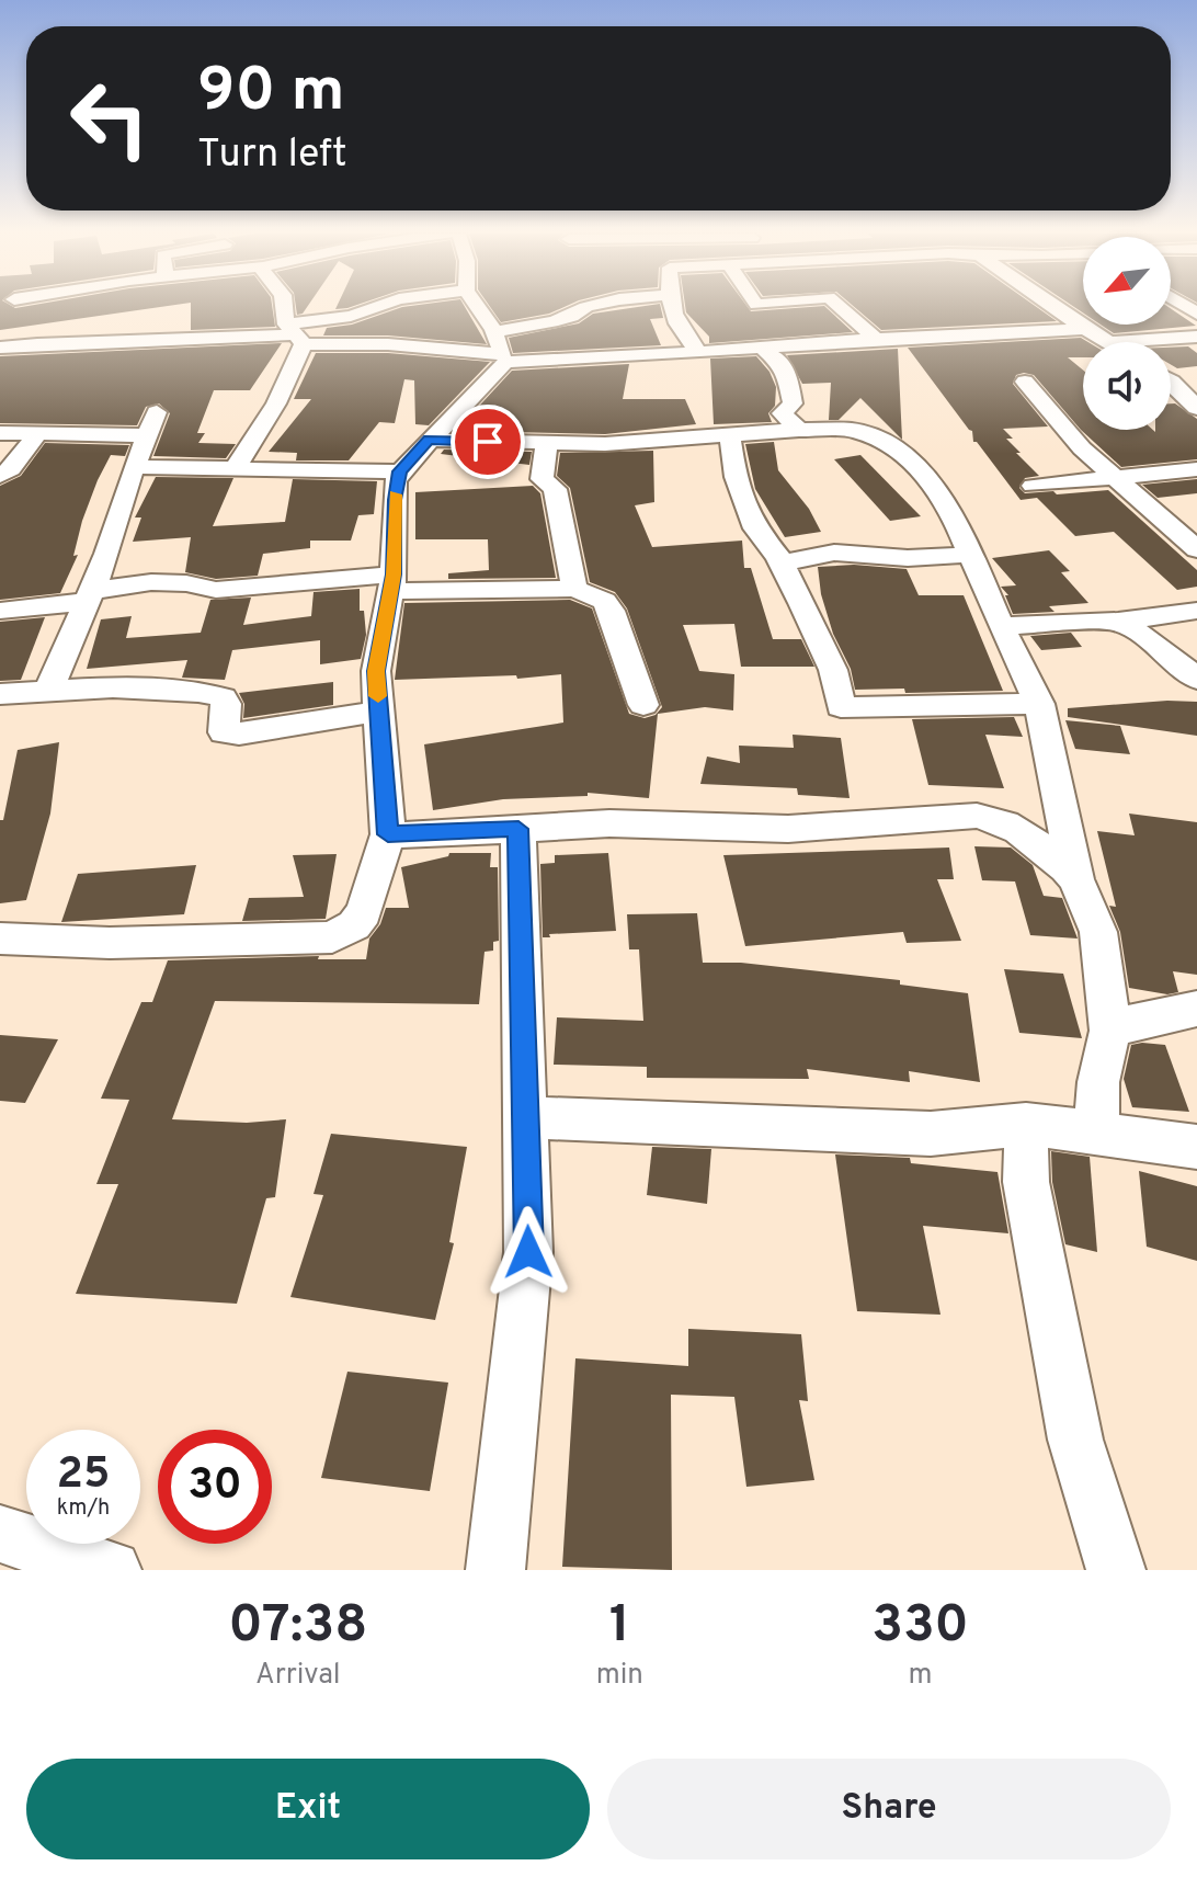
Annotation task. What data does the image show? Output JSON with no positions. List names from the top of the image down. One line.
{"north":"bottom left","page":{"turn":["90 m","Turn left"],"speed":"25 km/h","limit":"30","eta":["07:38","Arrival","1","min","330","m"],"buttons":["Exit","Share"]}}
